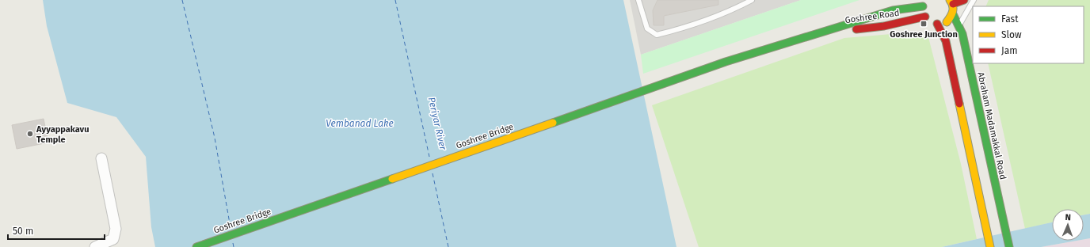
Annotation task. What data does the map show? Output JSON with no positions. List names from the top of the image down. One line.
{"streets":{"main road":["Goshree Road","Abraham Madamakkal Road","Goshree Bridge"]},"crossings":[["Goshree Road","Goshree Bridge"]],"water":["Vembanad Lake","Periyar River"],"places":{"transit":["Goshree Junction"],"other":["Ayyappakavu Temple"]},"legend":["Fast","Slow","Jam"],"scale_bar":"50 m","north":"top"}
